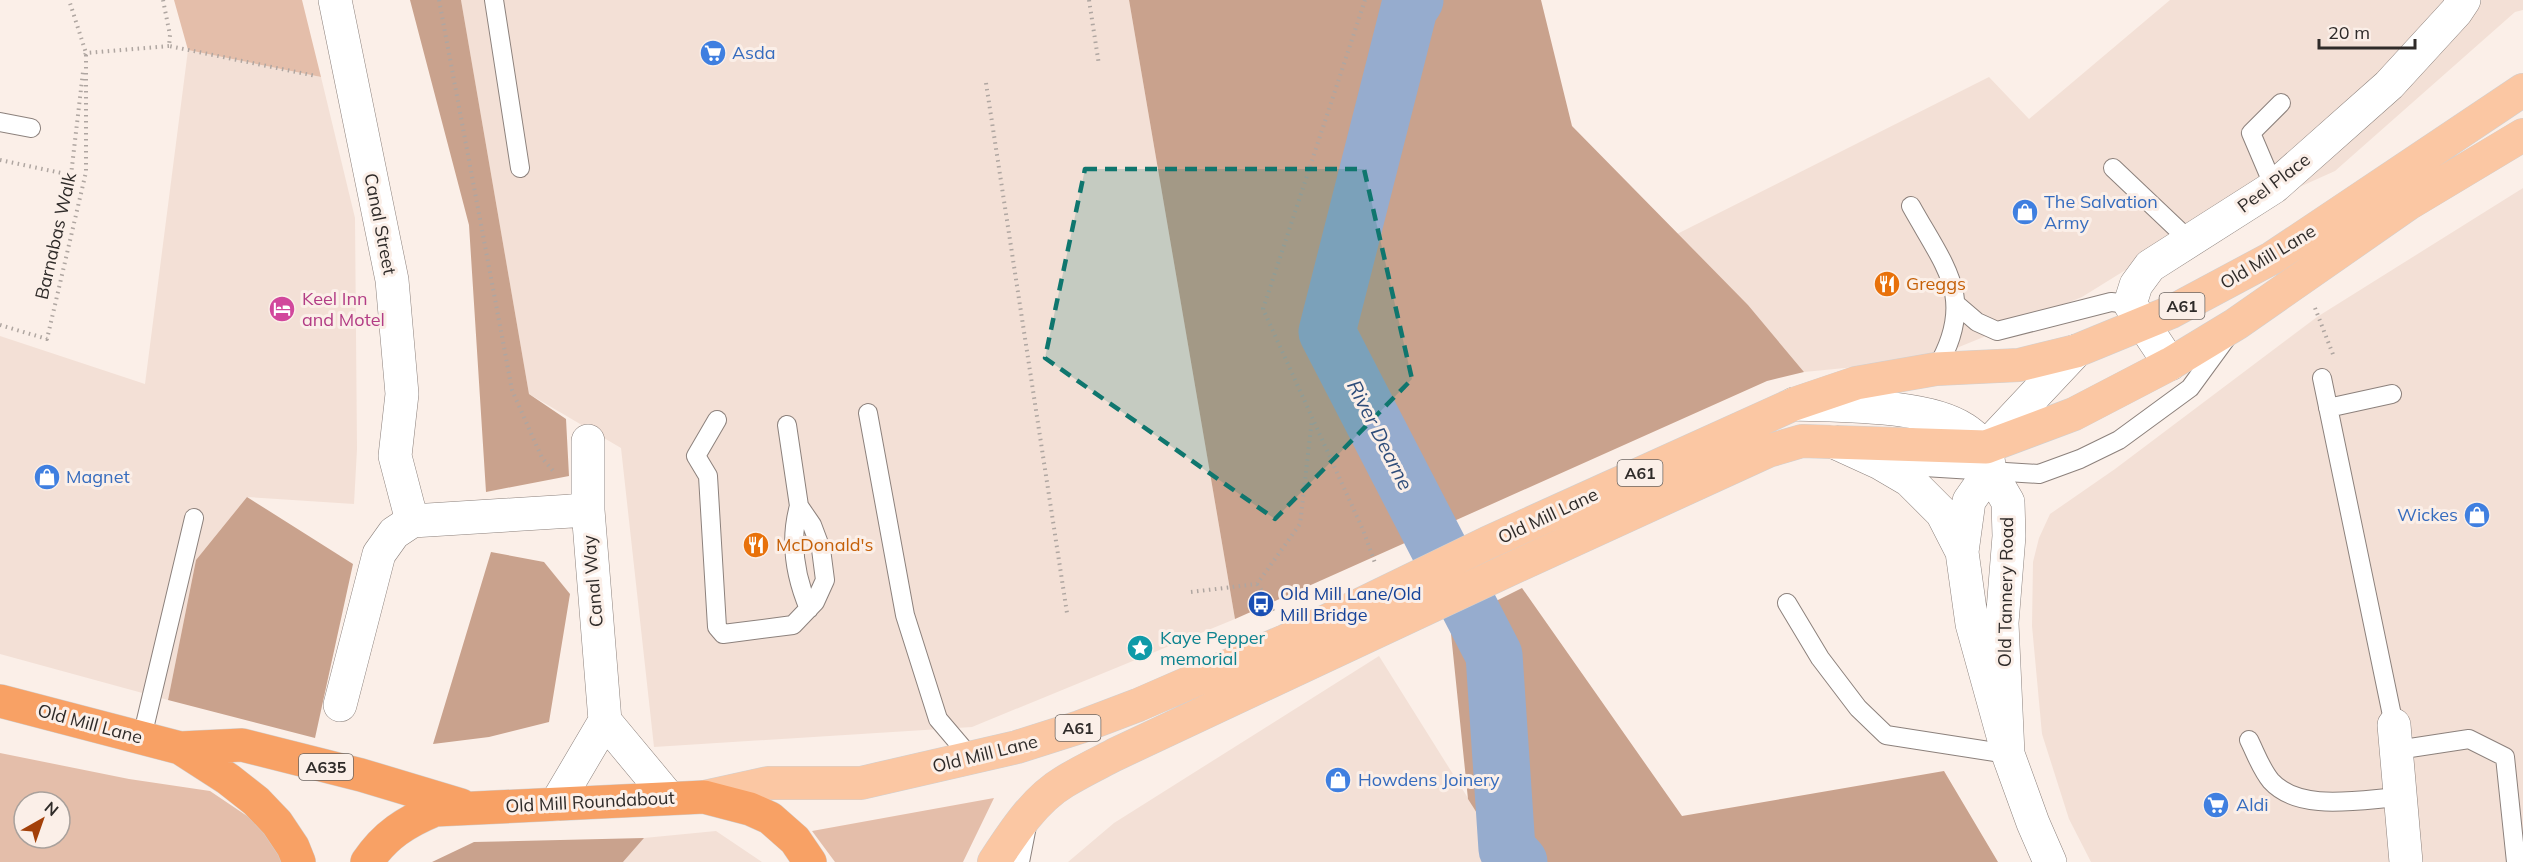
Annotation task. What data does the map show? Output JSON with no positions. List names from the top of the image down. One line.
{"streets":{"highway":["Old Mill Lane","A635","Old Mill Roundabout"],"main road":["A61"],"street":["Peel Place","Canal Street","Canal Way","Old Tannery Road"],"path":["Barnabas Walk"]},"crossings":[["Peel Place","Old Mill Lane"],["Old Mill Lane","A61"],["Old Mill Lane","Old Tannery Road"],["Old Mill Lane","Old Mill Roundabout"]],"water":["River Dearne"],"places":{"supermarket":["Asda","Aldi"],"shop":["The Salvation Army","Magnet","Wickes","Howdens Joinery"],"restaurant":["Greggs","McDonald's"],"hotel":["Keel Inn and Motel"],"bus stop":["Old Mill Lane/Old Mill Bridge"],"place":["Kaye Pepper memorial"]},"scale_bar":"20 m","north":"top right"}
